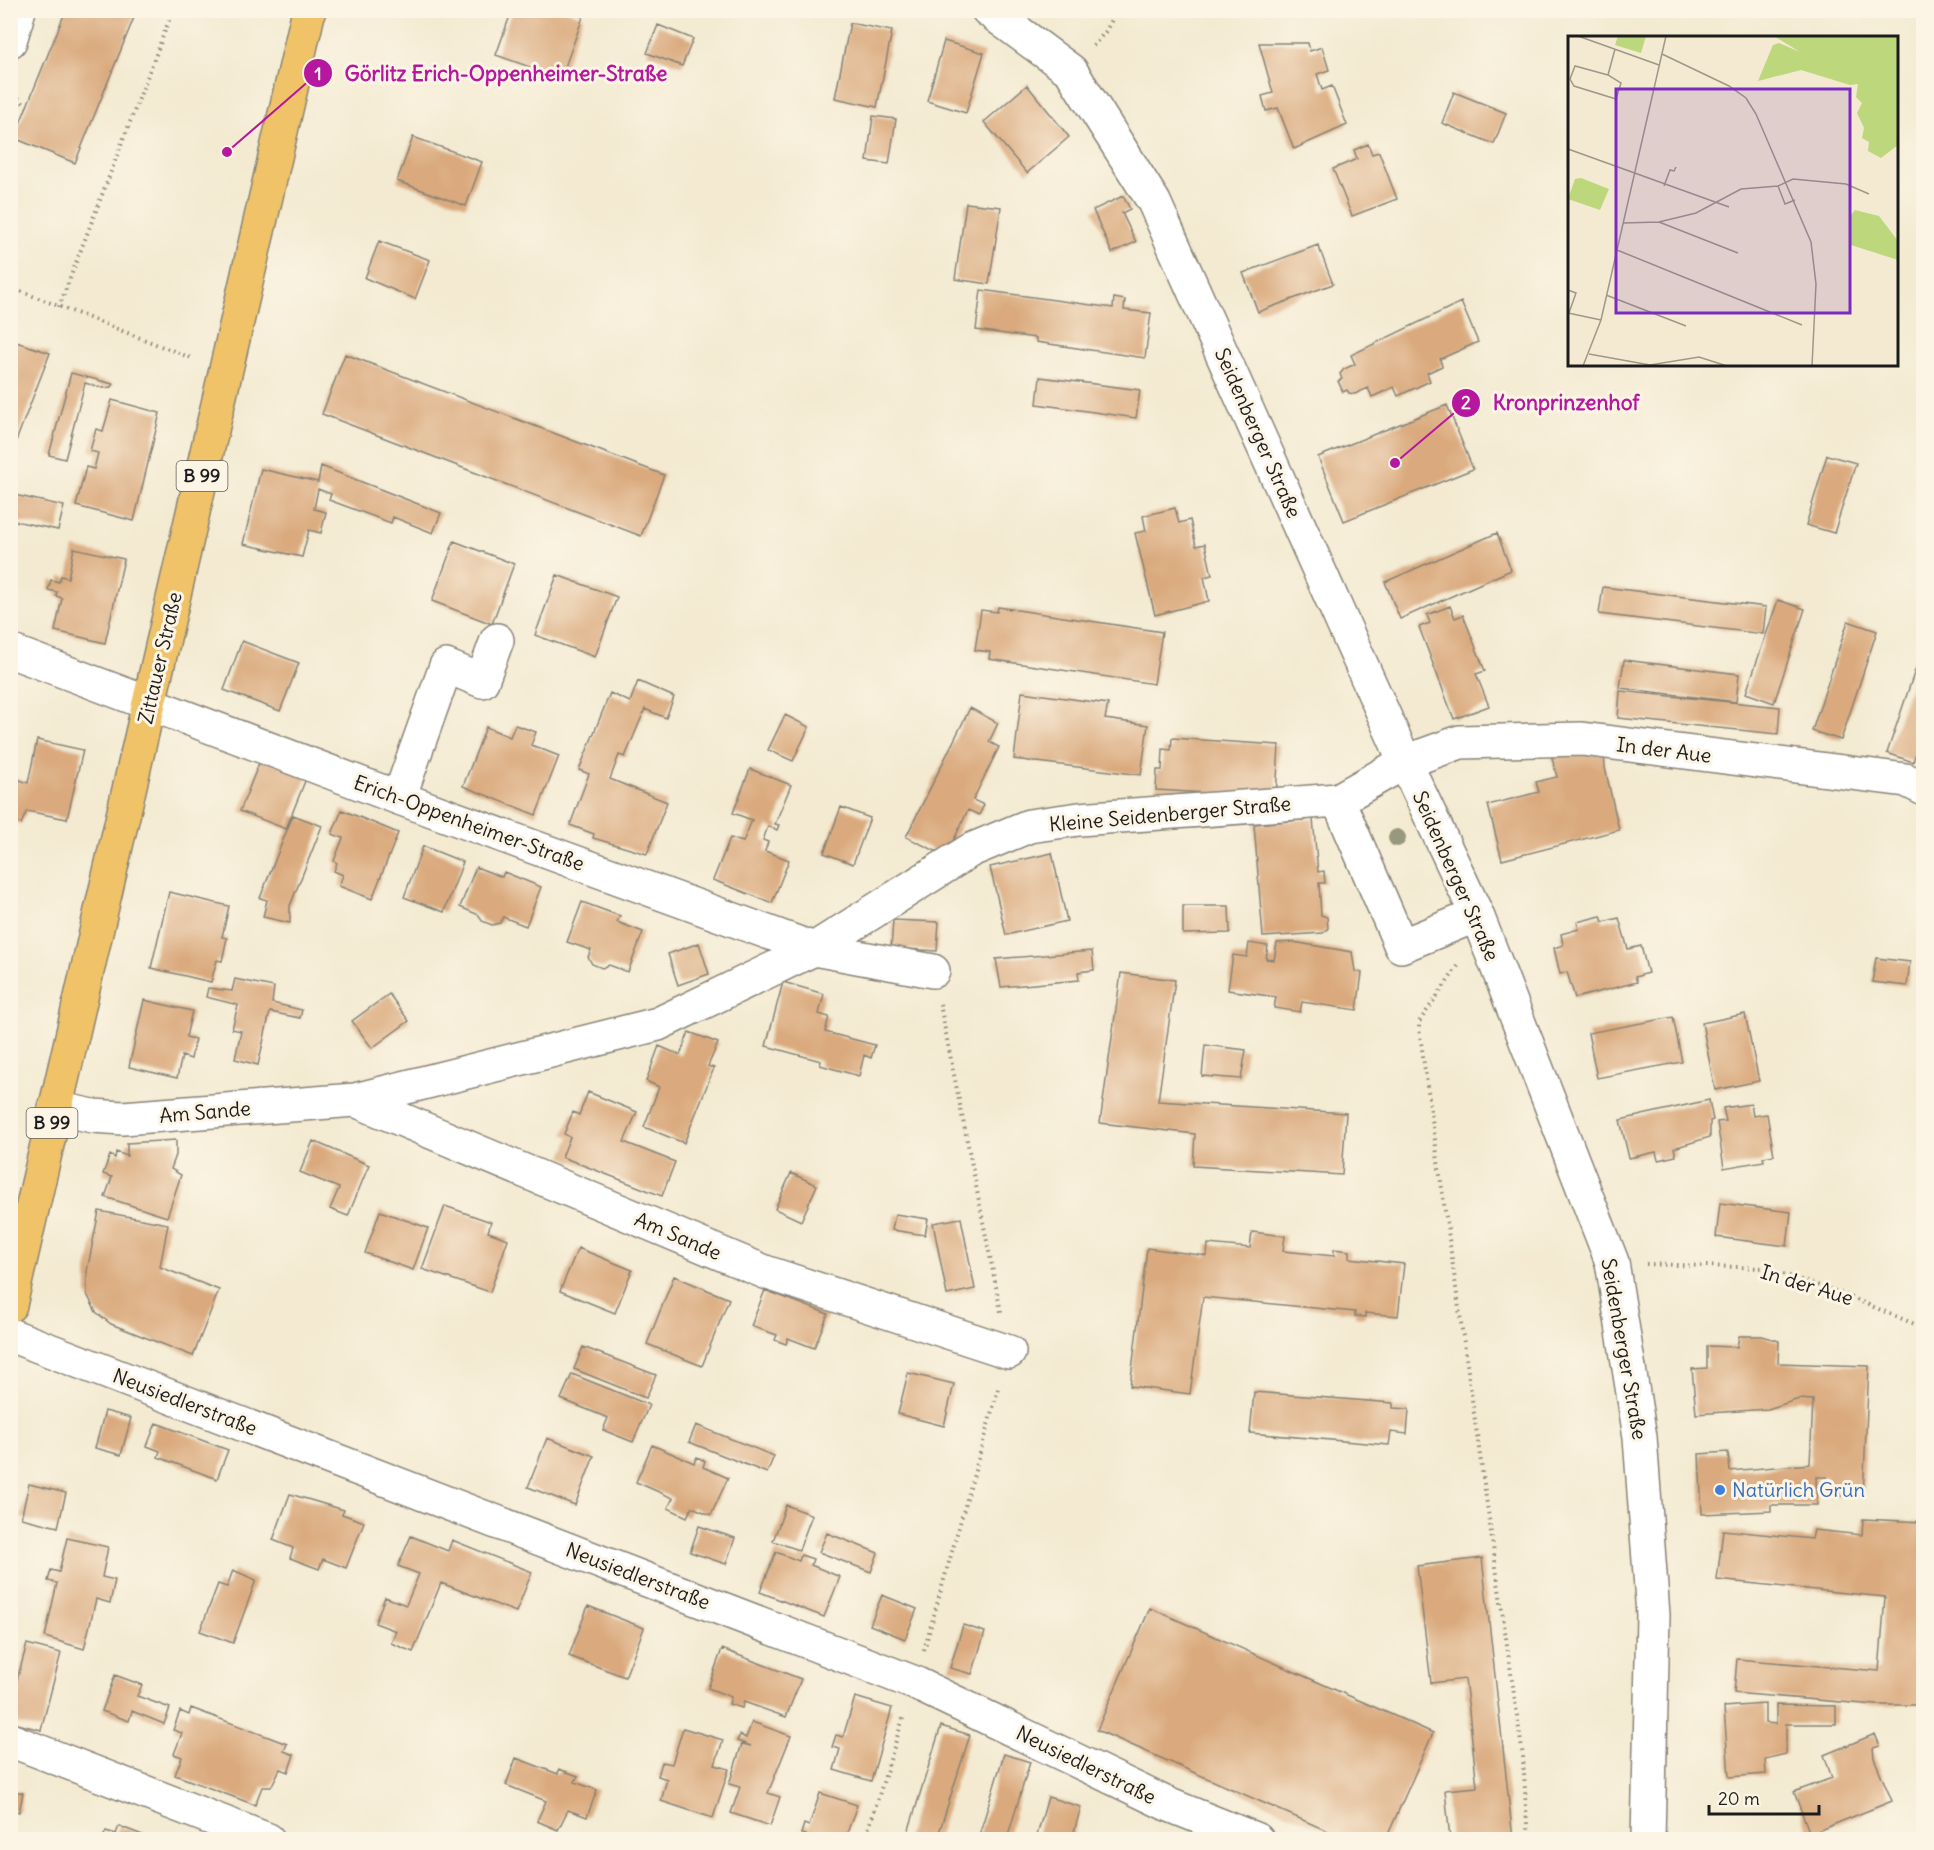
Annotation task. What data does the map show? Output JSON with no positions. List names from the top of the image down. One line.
{"streets":{"main road":["B 99","Zittauer Straße"],"street":["Seidenberger Straße","In der Aue","Kleine Seidenberger Straße","Erich-Oppenheimer-Straße","Am Sande","Neusiedlerstraße"]},"crossings":[["Seidenberger Straße","In der Aue"],["Seidenberger Straße","Kleine Seidenberger Straße"],["Zittauer Straße","Erich-Oppenheimer-Straße"],["Zittauer Straße","Am Sande"],["In der Aue","Kleine Seidenberger Straße"],["Kleine Seidenberger Straße","Erich-Oppenheimer-Straße"],["Kleine Seidenberger Straße","Am Sande"],["Erich-Oppenheimer-Straße","Am Sande"]],"places":["Görlitz Erich-Oppenheimer-Straße","Kronprinzenhof","Natürlich Grün"],"scale_bar":"20 m"}
